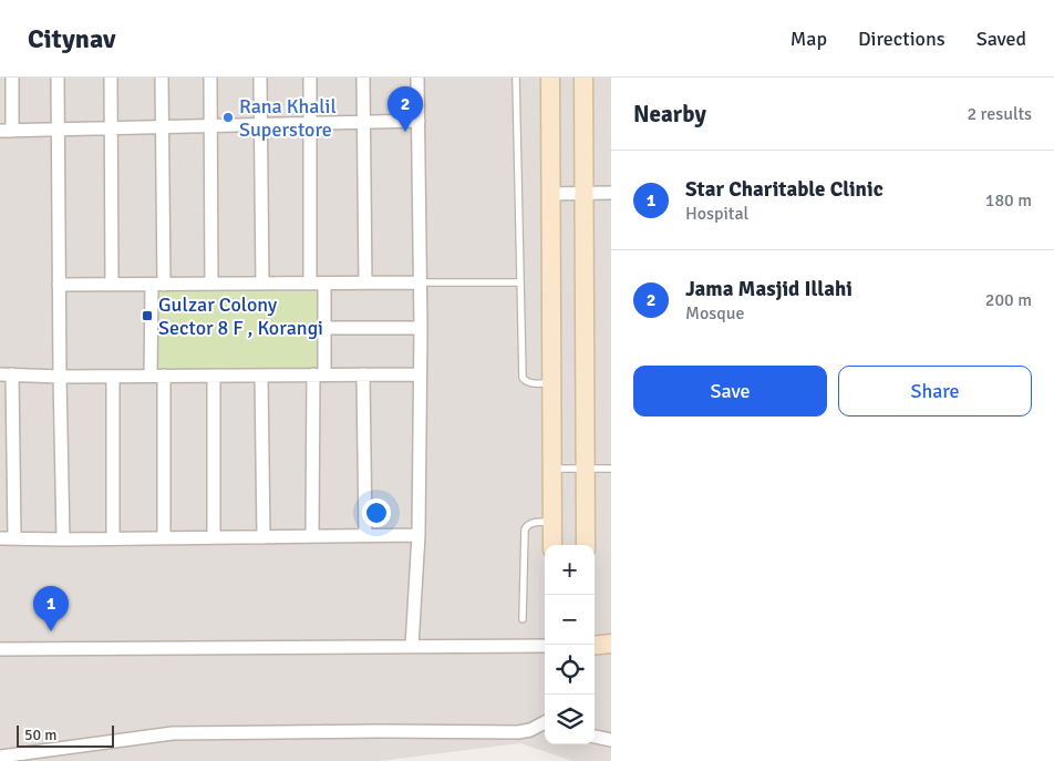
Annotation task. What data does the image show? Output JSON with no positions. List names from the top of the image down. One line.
{"places":{"other":["Rana Khalil Superstore"],"transit":["Gulzar Colony Sector 8 F , Korangi"]},"scale_bar":"50 m","page":{"header":"Citynav","nav":["Map","Directions","Saved"],"heading":["Nearby","2 results"],"pins":["2","1"],"list":[{"mark":"1","name":"Star Charitable Clinic","note":"Hospital","value":"180 m"},{"mark":"2","name":"Jama Masjid Illahi","note":"Mosque","value":"200 m"}],"buttons":["Save","Share"],"map_buttons":["+","−"],"scale":"50 m"}}
